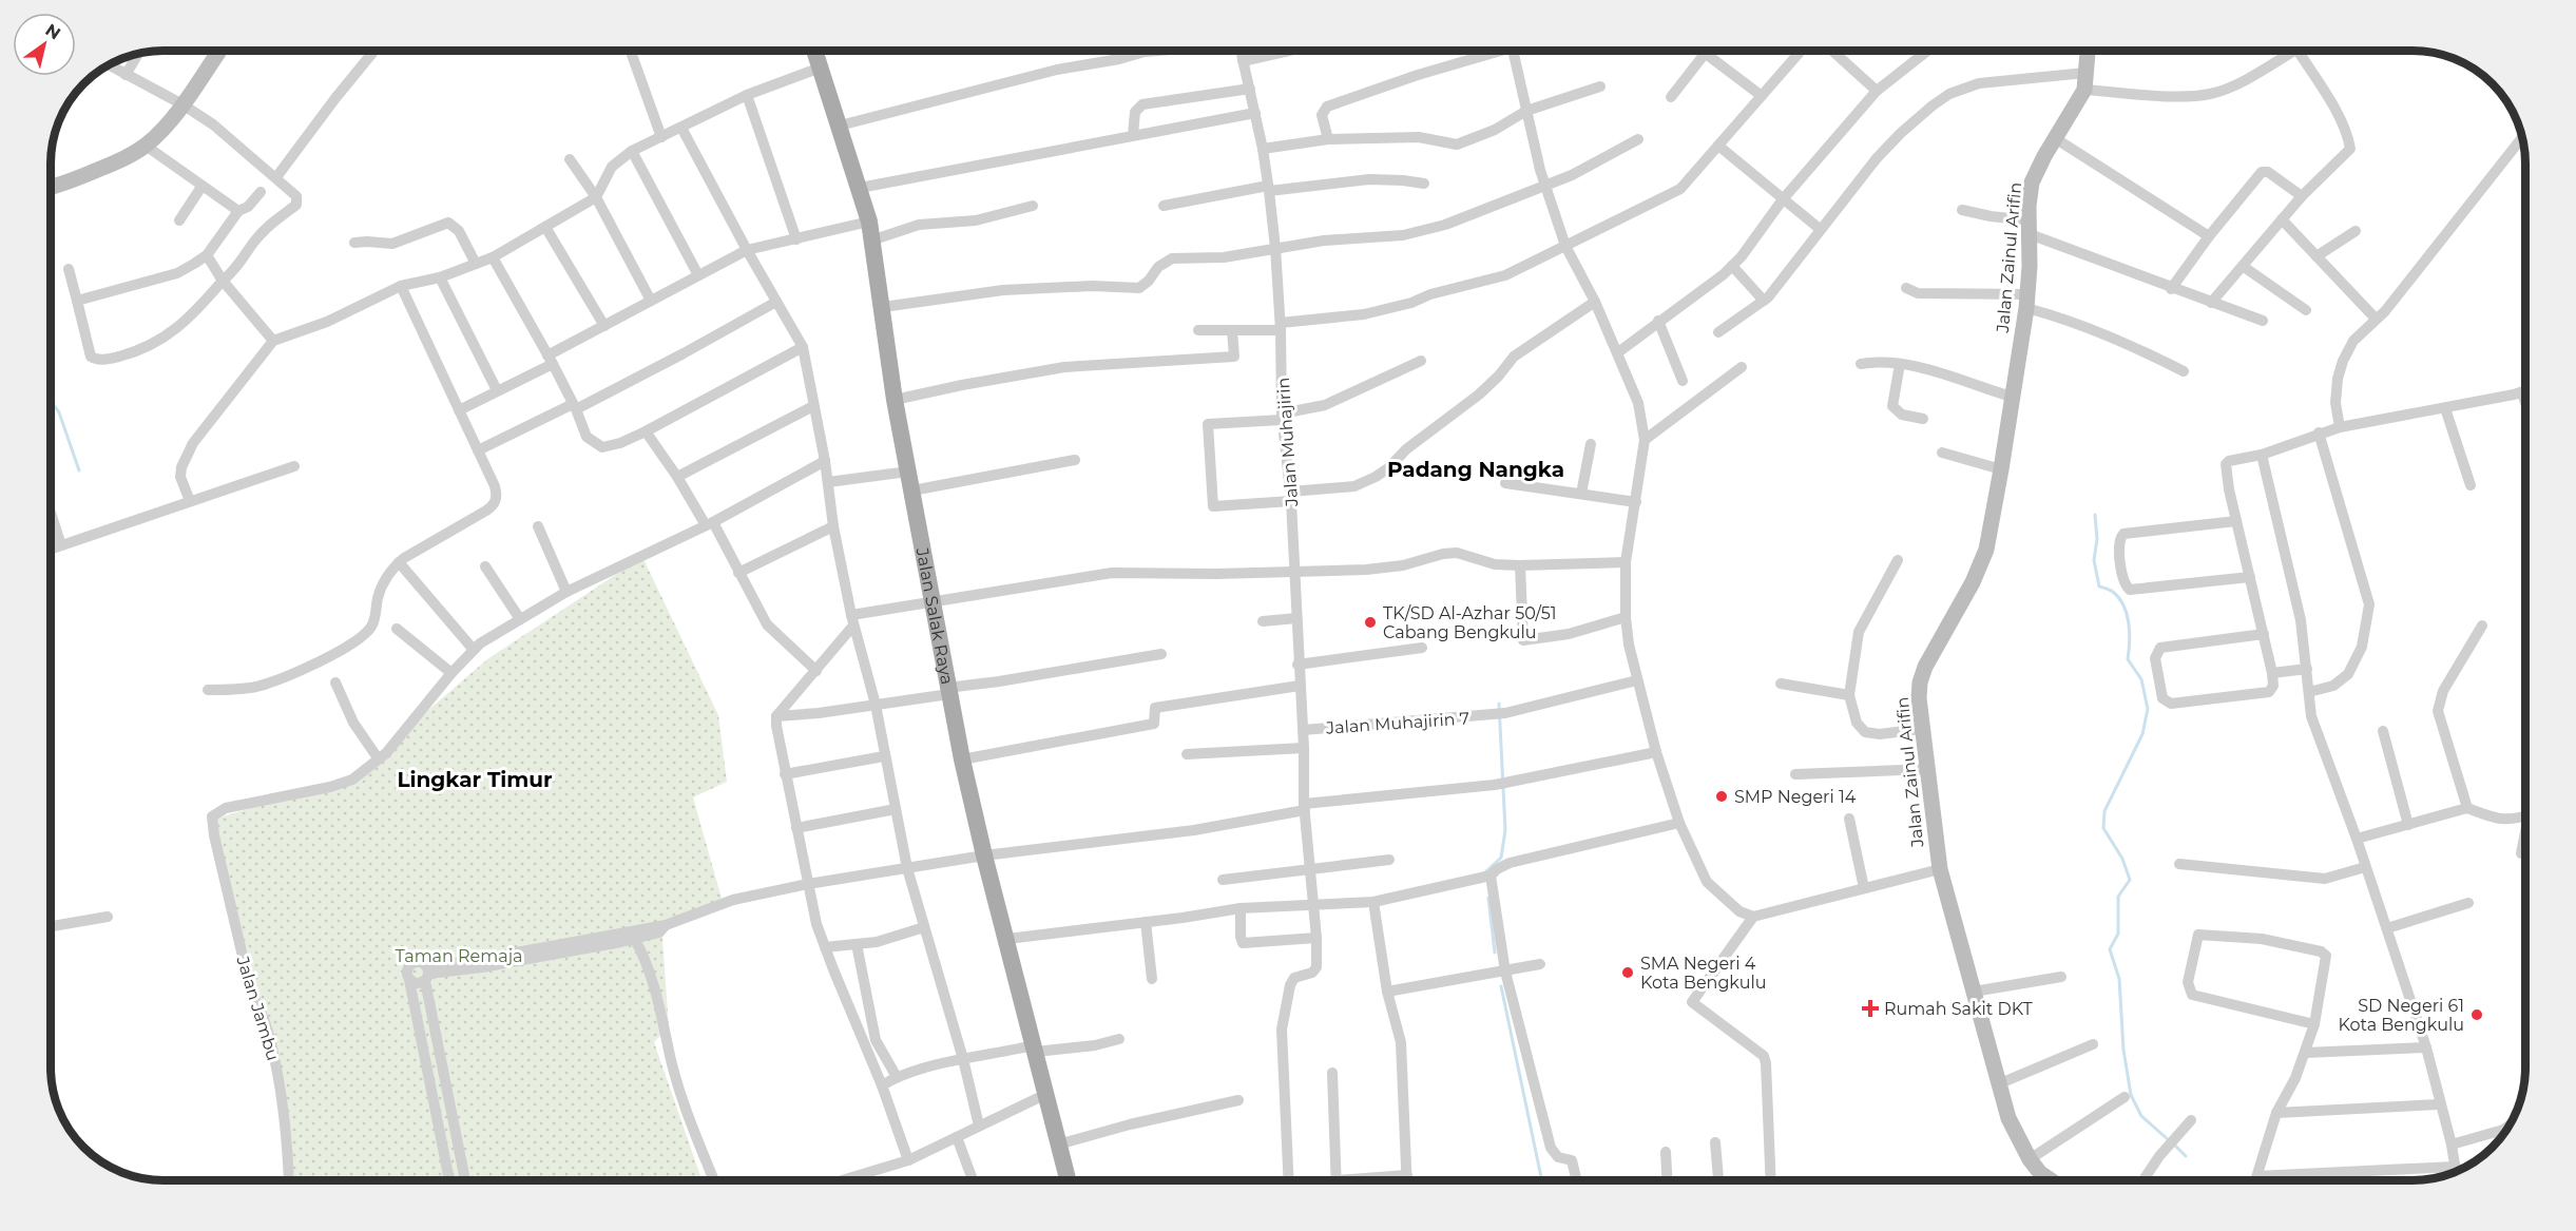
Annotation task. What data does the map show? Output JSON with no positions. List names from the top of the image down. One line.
{"streets":{"main road":["Jalan Salak Raya"],"street":["Jalan Zainul Arifin","Jalan Muhajirin","Jalan Muhajirin 7","Jalan Jambu"]},"crossings":[["Jalan Muhajirin","Jalan Muhajirin 7"]],"districts":["Padang Nangka","Lingkar Timur"],"parks":["Taman Remaja"],"places":{"other":["TK/SD Al-Azhar 50/51 Cabang Bengkulu","SMP Negeri 14","SMA Negeri 4 Kota Bengkulu","SD Negeri 61 Kota Bengkulu"],"health":["Rumah Sakit DKT"]},"north":"top right"}
